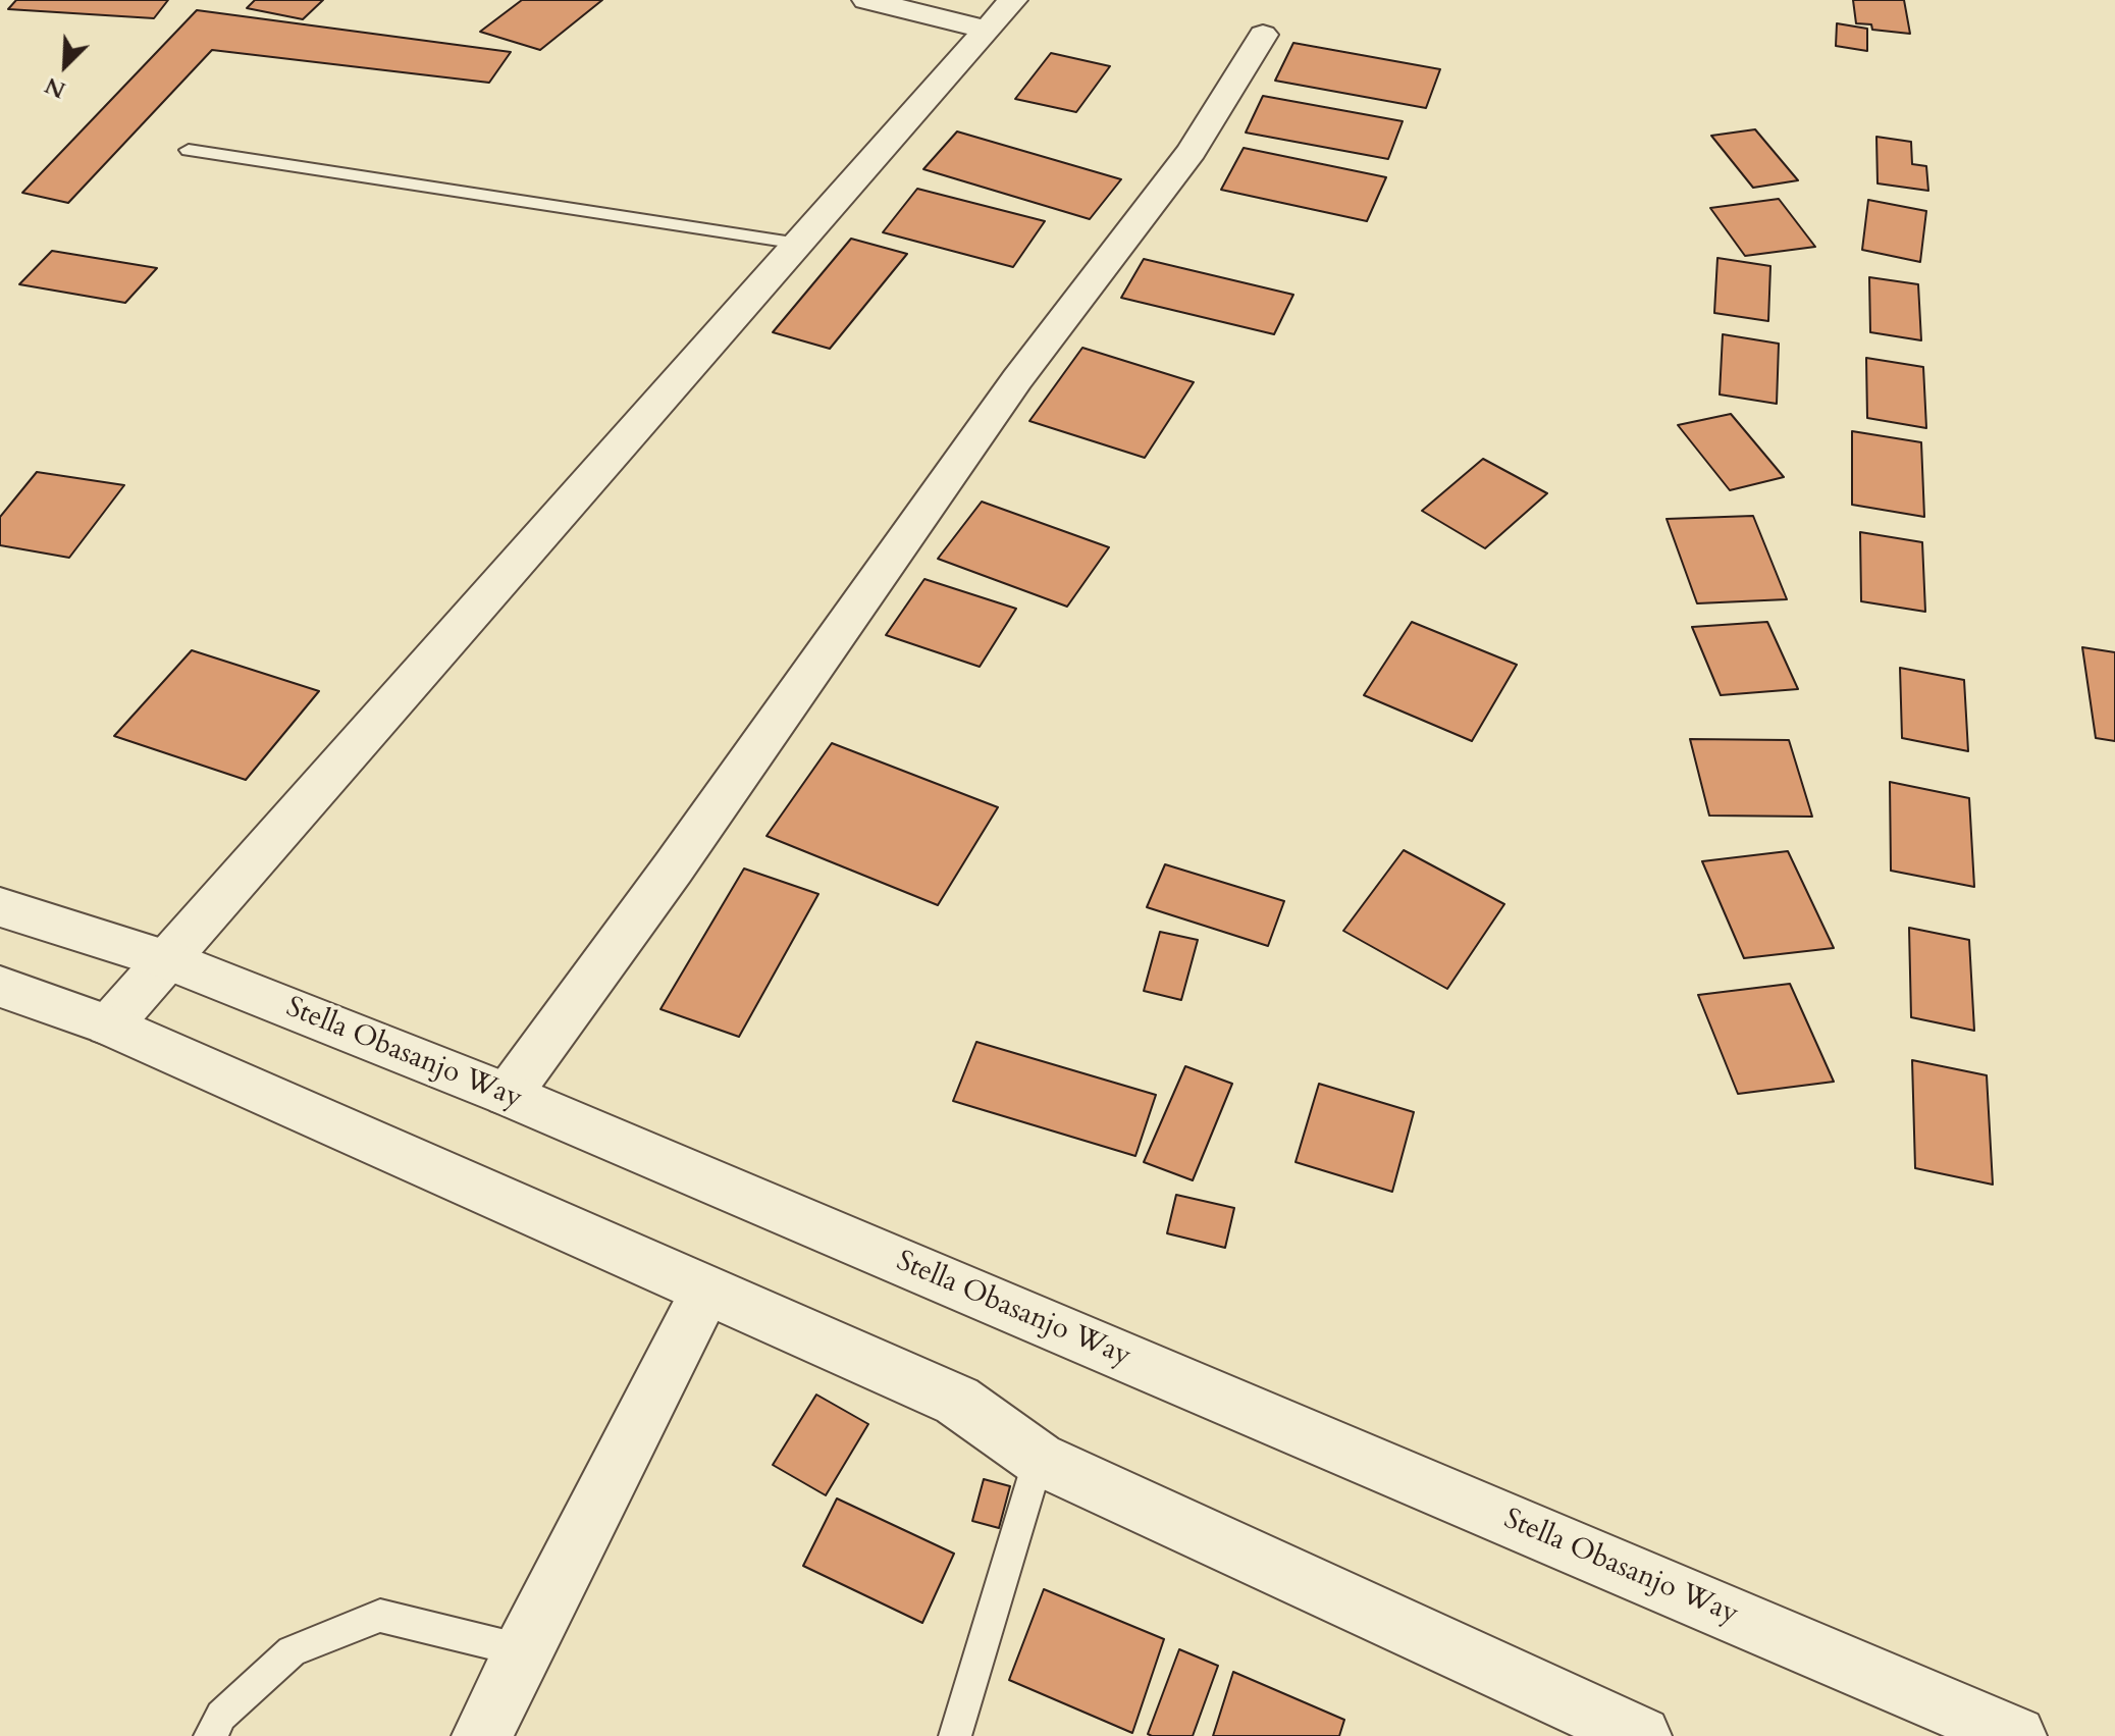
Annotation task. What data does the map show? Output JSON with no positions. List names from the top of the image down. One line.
{"streets":{"street":["Stella Obasanjo Way"]},"north":"bottom left"}
